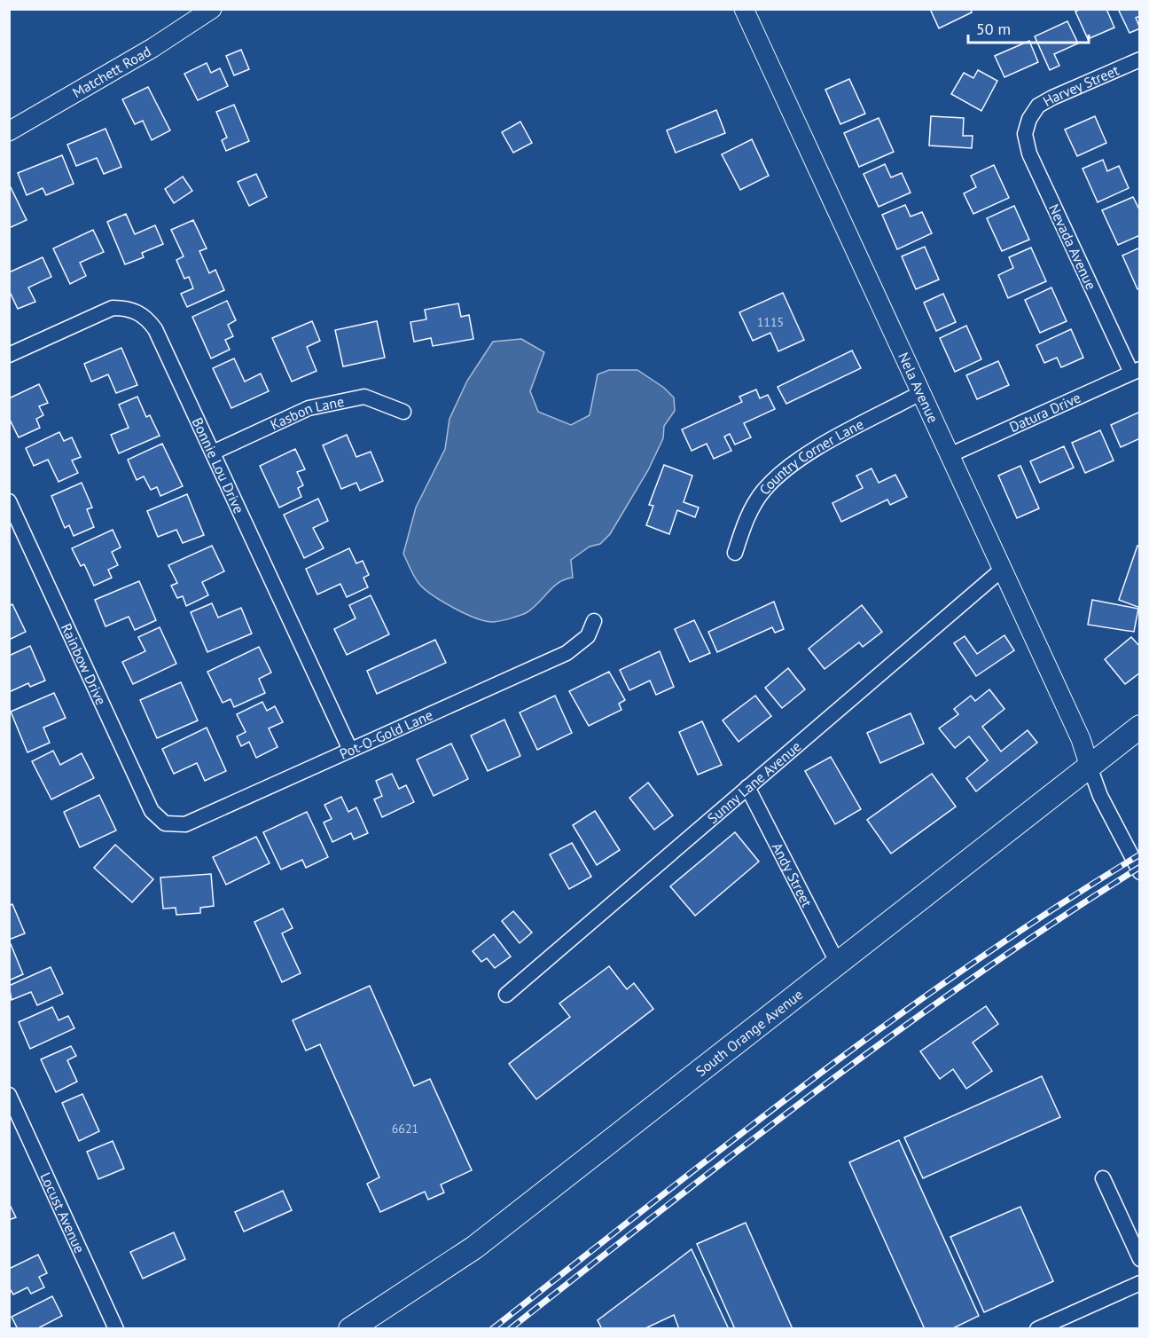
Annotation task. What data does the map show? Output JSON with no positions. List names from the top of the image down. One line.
{"streets":{"main road":["South Orange Avenue"],"street":["Matchett Road","Harvey Street","Nevada Avenue","Nela Avenue","Datura Drive","Kasbon Lane","Country Corner Lane","Bonnie Lou Drive","Rainbow Drive","Pot-O-Gold Lane","Sunny Lane Avenue","Andy Street","Locust Avenue"]},"crossings":[["Harvey Street","Nevada Avenue"],["Nevada Avenue","Datura Drive"],["Nela Avenue","Datura Drive"],["Nela Avenue","Country Corner Lane"],["Nela Avenue","Sunny Lane Avenue"],["Nela Avenue","South Orange Avenue"],["Kasbon Lane","Bonnie Lou Drive"],["Bonnie Lou Drive","Pot-O-Gold Lane"],["Rainbow Drive","Pot-O-Gold Lane"],["Sunny Lane Avenue","Andy Street"],["Andy Street","South Orange Avenue"]],"house_numbers":["1115","6621"],"scale_bar":"50 m"}
